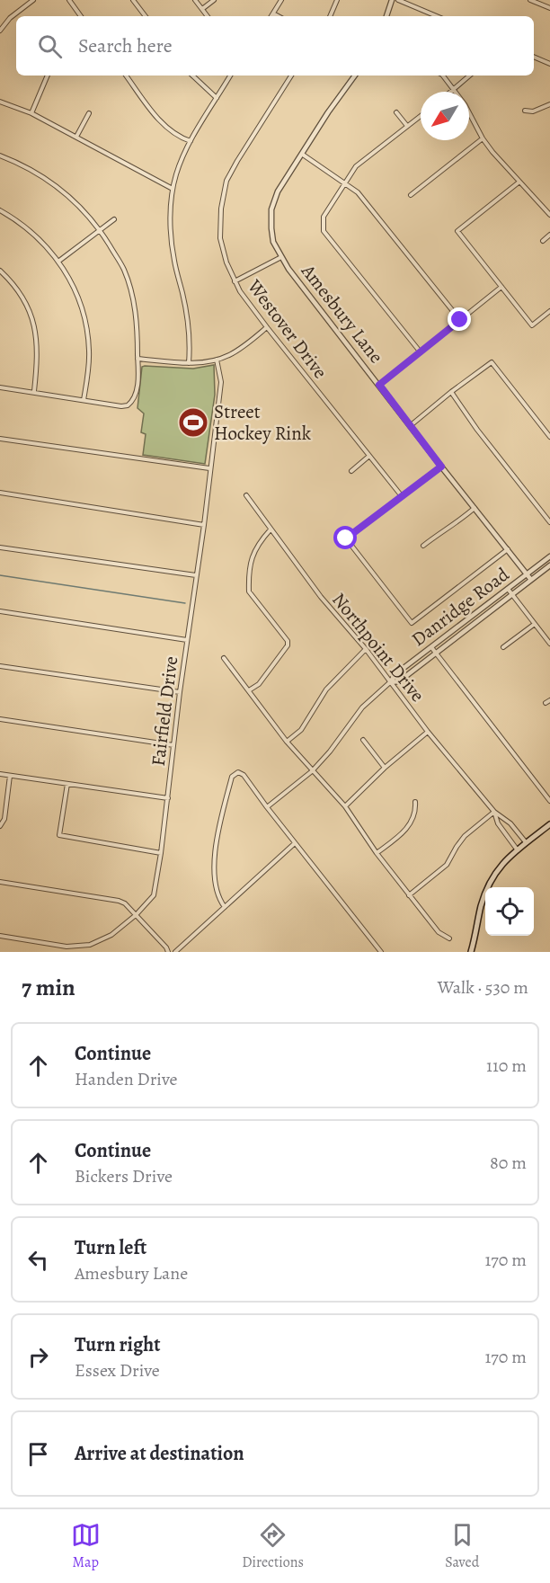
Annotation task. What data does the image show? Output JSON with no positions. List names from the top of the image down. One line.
{"streets":{"street":["Amesbury Lane","Westover Drive","Danridge Road","Northpoint Drive","Fairfield Drive"]},"crossings":[["Amesbury Lane","Danridge Road"],["Danridge Road","Northpoint Drive"]],"places":{"sports":["Street Hockey Rink"]},"north":"bottom left","page":{"search":"Search here","heading":["7 min","Walk · 530 m"],"list":[["Continue","Handen Drive","110 m"],["Continue","Bickers Drive","80 m"],["Turn left","Amesbury Lane","170 m"],["Turn right","Essex Drive","170 m"],"Arrive at destination"],"nav":["Map","Directions","Saved"]}}
